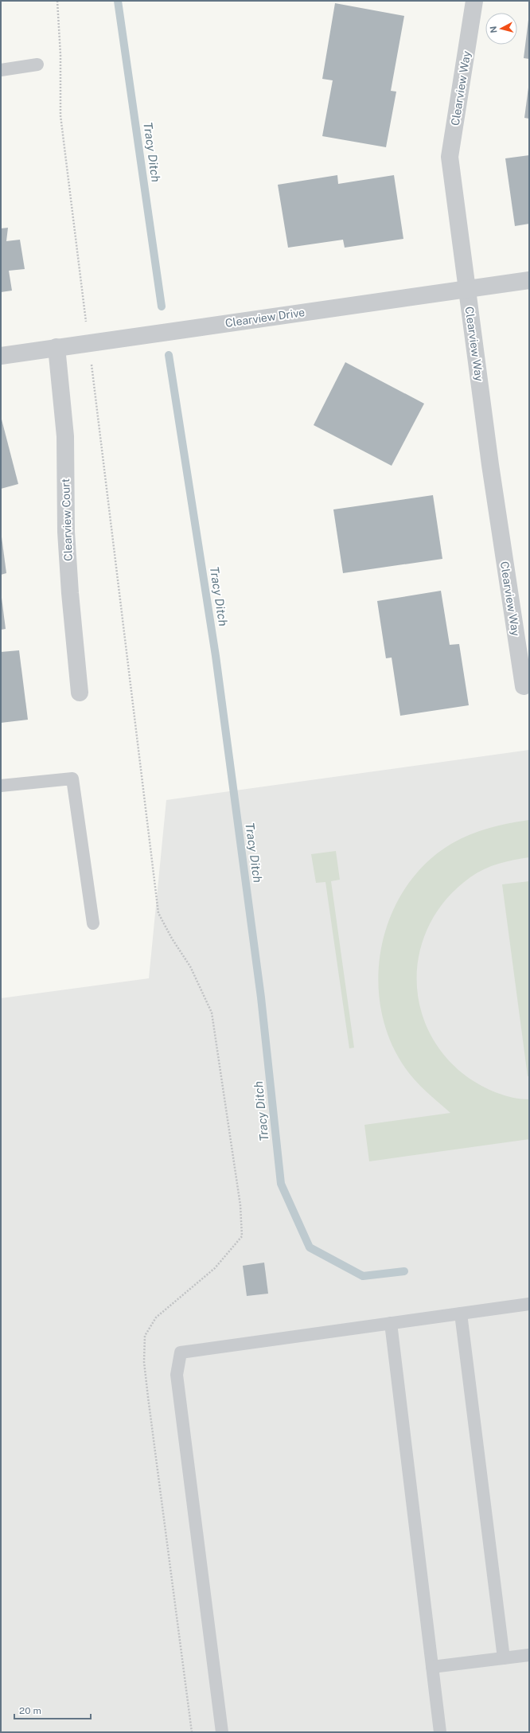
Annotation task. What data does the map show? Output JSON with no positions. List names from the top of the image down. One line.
{"streets":{"street":["Clearview Way","Clearview Drive","Clearview Court"]},"crossings":[["Clearview Way","Clearview Drive"],["Clearview Drive","Clearview Court"]],"water":["Tracy Ditch"],"scale_bar":"20 m","north":"left"}
